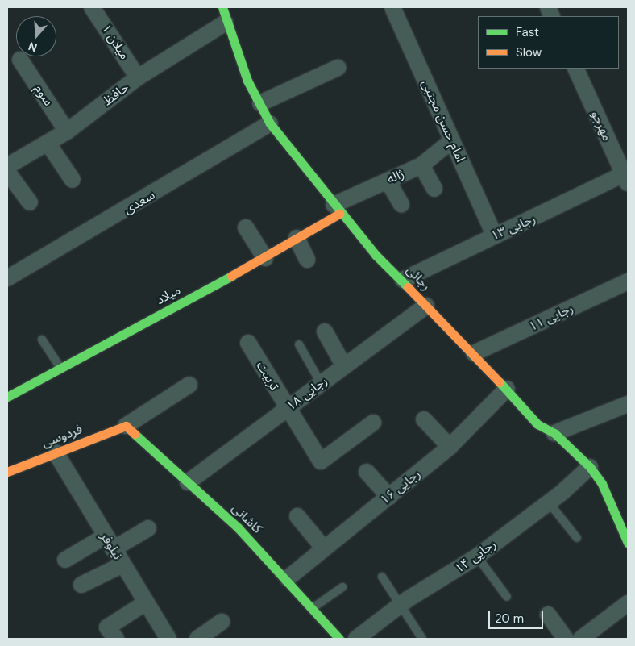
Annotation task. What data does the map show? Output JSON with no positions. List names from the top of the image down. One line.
{"streets":{"street":["میلان ۱","حافظ","سوم","امام حسن مجتبی","مهرجو","ژاله","سعدی","رجایی ۱۳","رجائی","میلاد","رجایی ۱۱","تربیت","رجایی ۱۸","فردوسی","رجایی ۱۶","کاشانی","نیلوفر","رجایی ۱۴"]},"crossings":[["میلان ۱","حافظ"],["حافظ","سوم"],["حافظ","رجائی"],["امام حسن مجتبی","ژاله"],["امام حسن مجتبی","رجایی ۱۳"],["مهرجو","رجایی ۱۳"],["ژاله","رجائی"],["ژاله","میلاد"],["سعدی","رجائی"],["رجایی ۱۳","رجائی"],["رجائی","میلاد"],["رجائی","رجایی ۱۱"],["رجائی","رجایی ۱۸"],["رجائی","رجایی ۱۶"],["رجائی","رجایی ۱۴"],["تربیت","رجایی ۱۸"],["رجایی ۱۸","کاشانی"],["فردوسی","کاشانی"],["فردوسی","نیلوفر"],["رجایی ۱۶","کاشانی"]],"legend":["Fast","Slow"],"scale_bar":"20 m","north":"bottom"}
